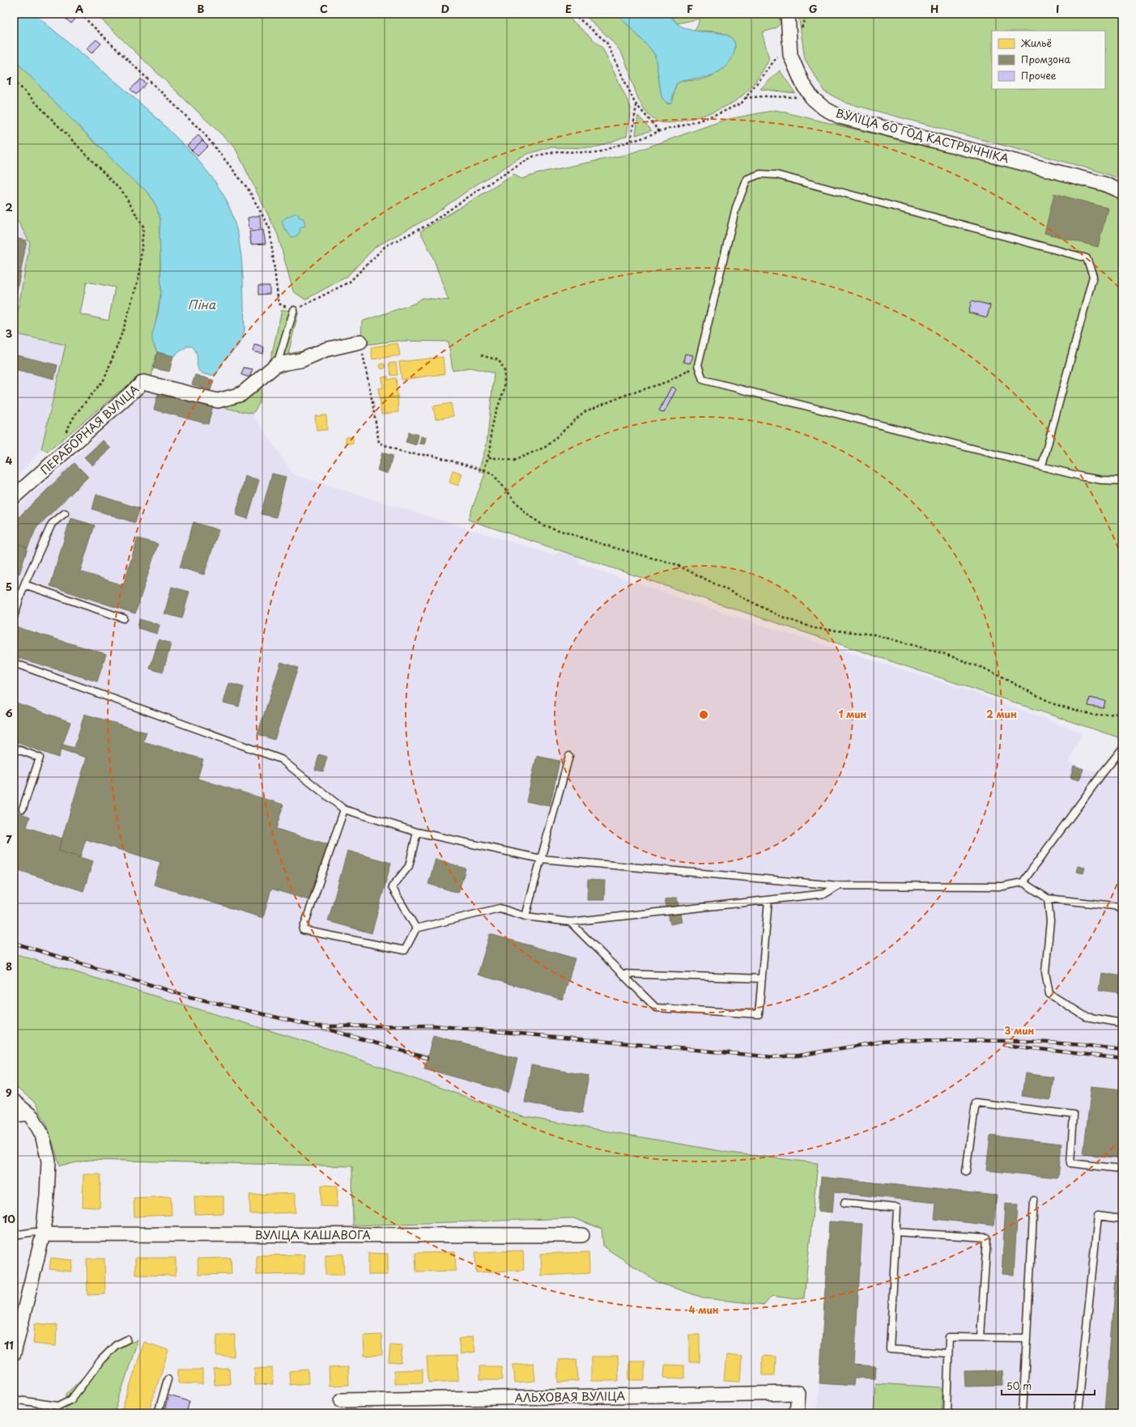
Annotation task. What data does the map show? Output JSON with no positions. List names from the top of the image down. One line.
{"streets":{"street":["ВУЛІЦА 60 ГОД КАСТРЫЧНІКА","ПЕРАБОРНАЯ ВУЛІЦА","ВУЛІЦА КАШАВОГА","АЛЬХОВАЯ ВУЛІЦА"]},"water":["Піна"],"legend":["Жильё","Промзона","Прочее"],"scale_bar":"50 m","grid":{"columns":["A","B","C","D","E","F","G","H","I"],"rows":["1","2","3","4","5","6","7","8","9","10","11"]},"rings":["1 мин","2 мин","3 мин","4 мин"]}
